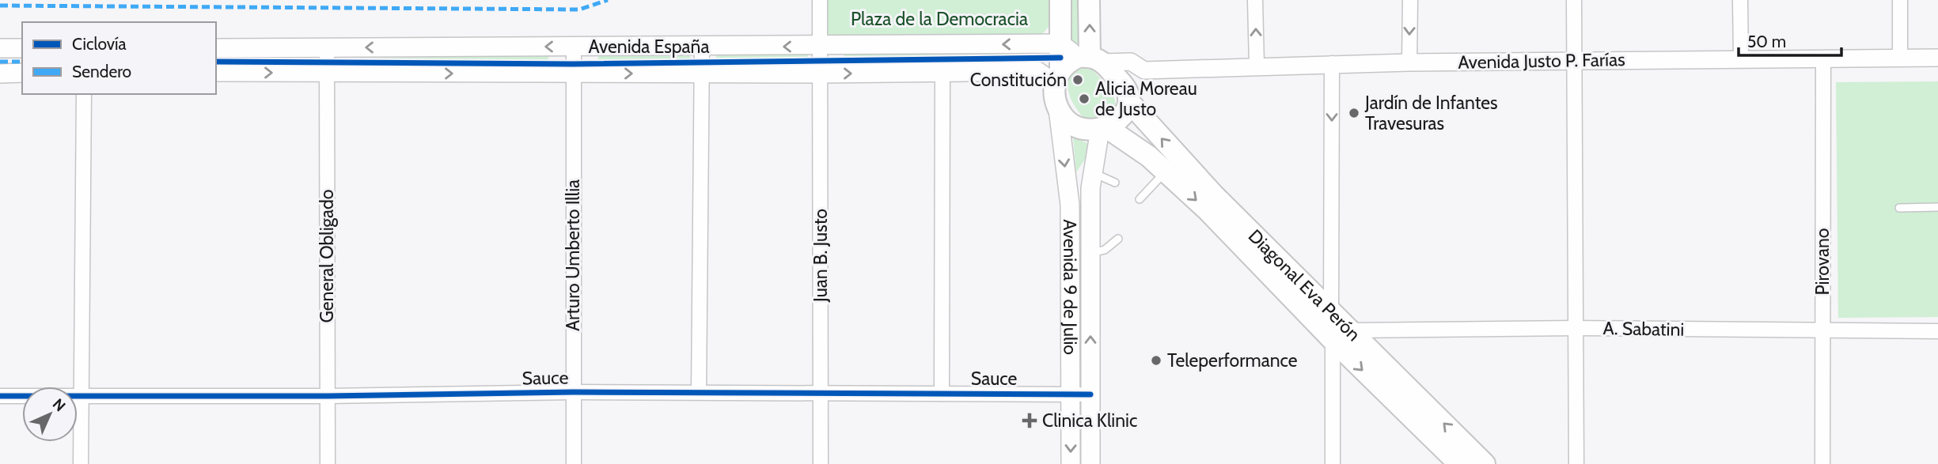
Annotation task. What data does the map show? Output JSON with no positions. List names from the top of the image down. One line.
{"streets":{"main road":["Avenida España","Diagonal Eva Perón","Avenida 9 de Julio"],"street":["Avenida Justo P. Farías","Arturo Umberto Illia","Juan B. Justo","General Obligado","Pirovano","A. Sabatini","Sauce"]},"crossings":[["Avenida España","Avenida Justo P. Farías"],["Avenida España","Arturo Umberto Illia"],["Avenida España","Juan B. Justo"],["Avenida España","General Obligado"],["Avenida España","Diagonal Eva Perón"],["Avenida España","Avenida 9 de Julio"],["Avenida Justo P. Farías","Pirovano"],["Avenida Justo P. Farías","Diagonal Eva Perón"],["Avenida Justo P. Farías","Avenida 9 de Julio"],["Arturo Umberto Illia","Sauce"],["Juan B. Justo","Sauce"],["General Obligado","Sauce"],["Pirovano","A. Sabatini"],["Diagonal Eva Perón","Avenida 9 de Julio"],["Diagonal Eva Perón","A. Sabatini"],["Avenida 9 de Julio","Sauce"]],"parks":["Plaza de la Democracia"],"places":{"other":["Constitución","Alicia Moreau de Justo","Jardín de Infantes Travesuras","Teleperformance"],"health":["Clinica Klinic"]},"legend":["Ciclovía","Sendero"],"scale_bar":"50 m","north":"top right"}
